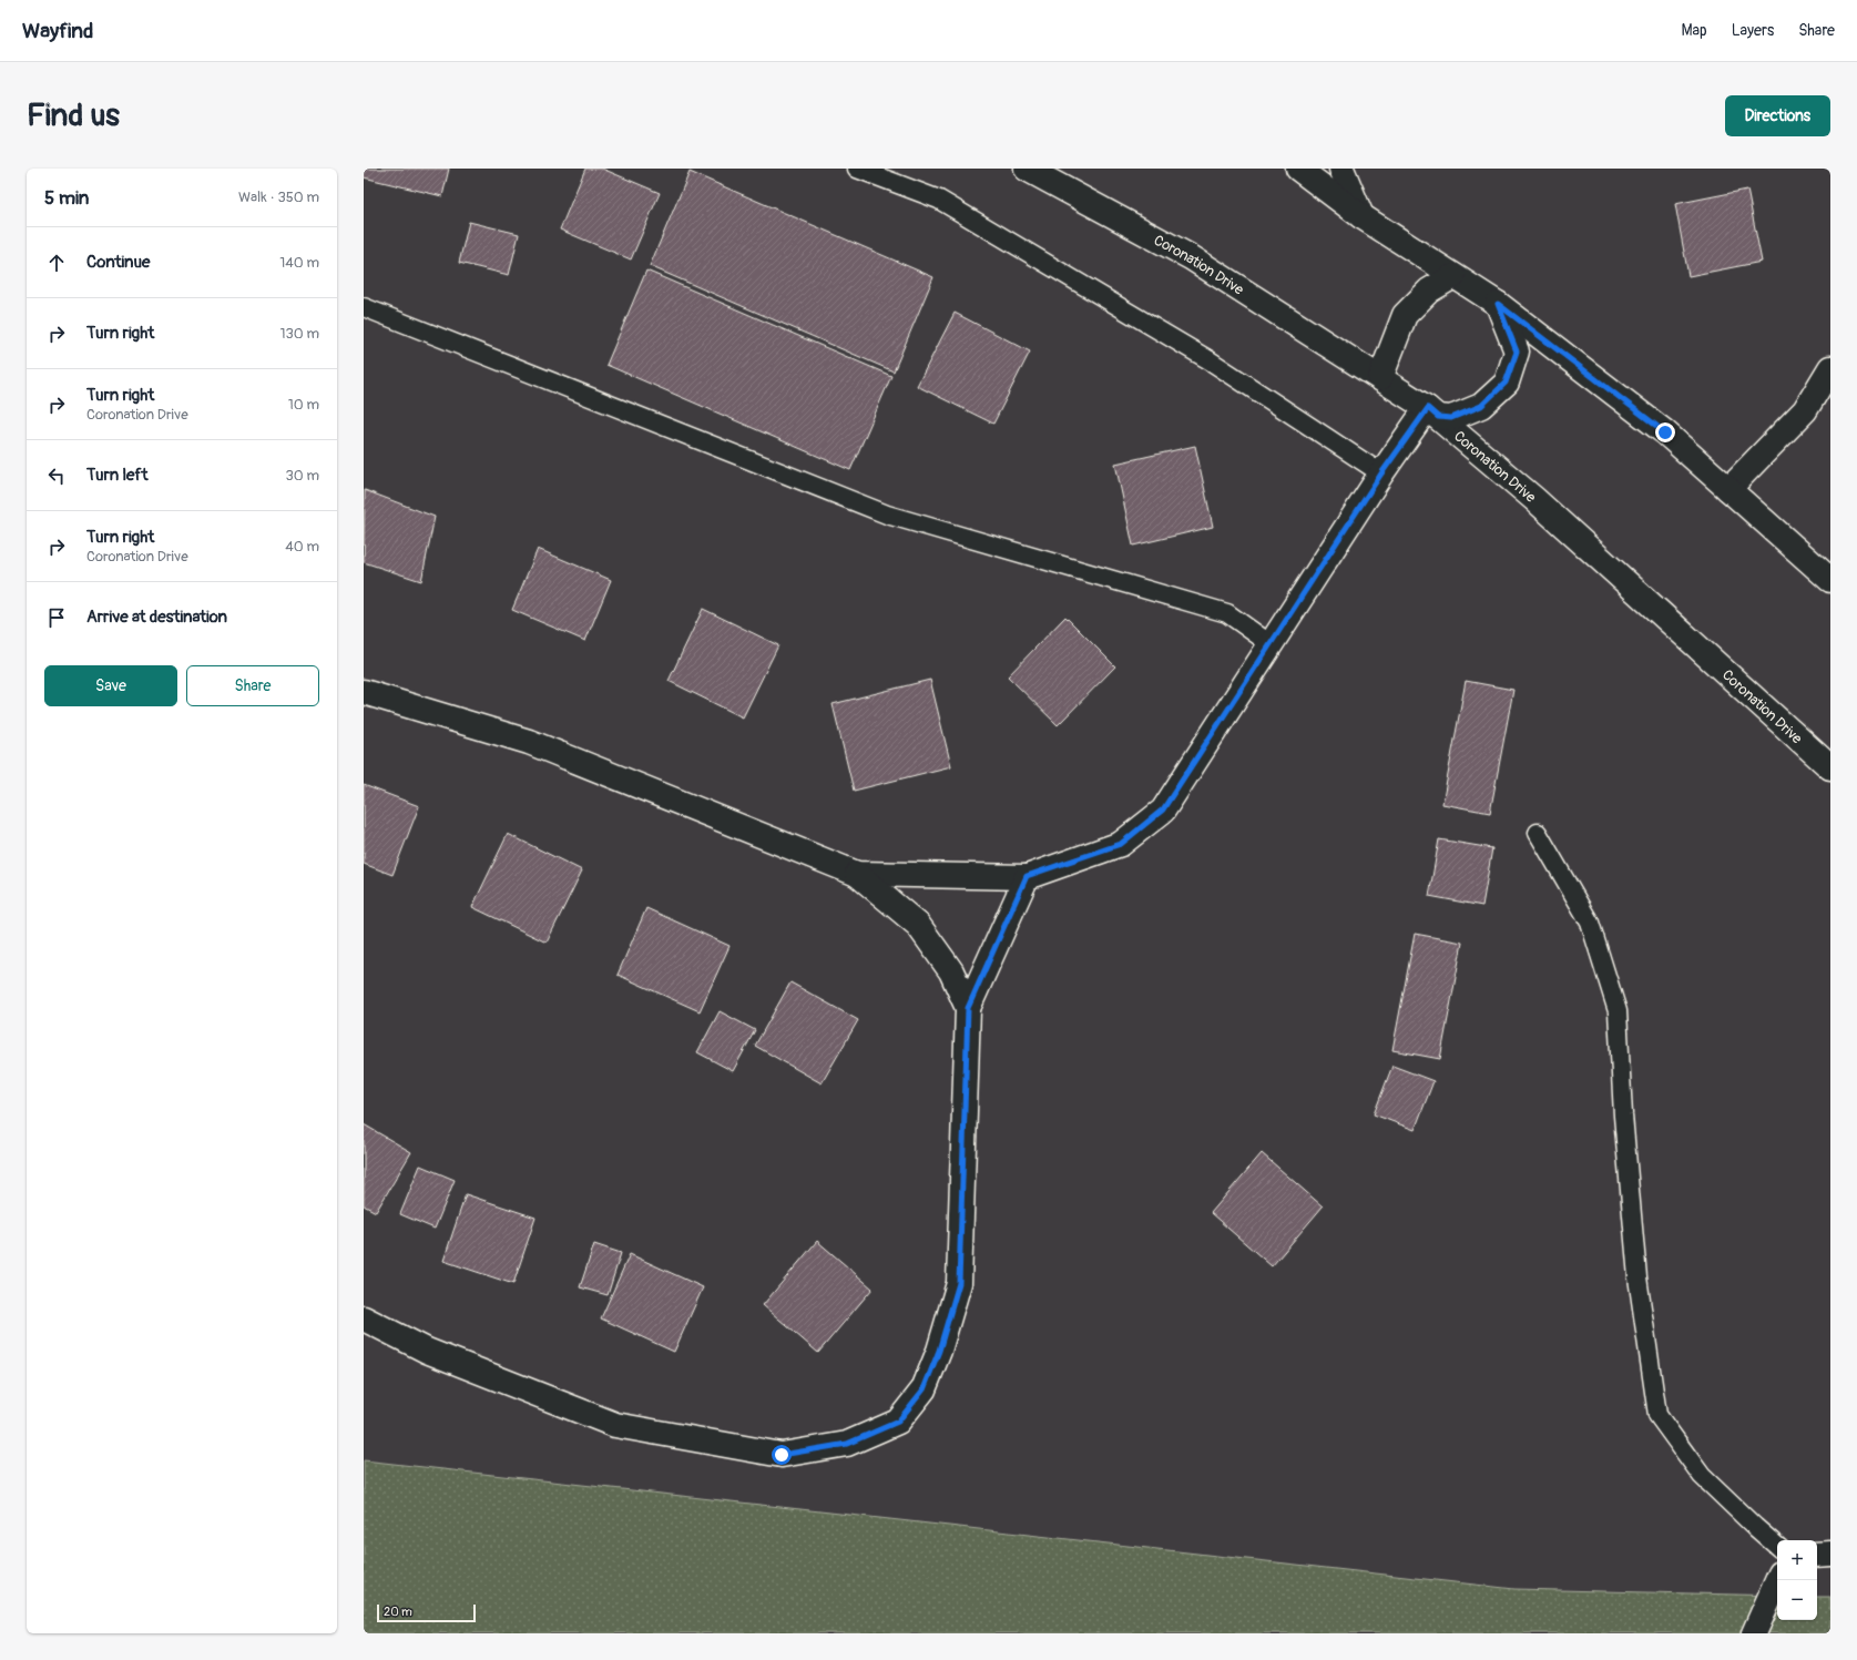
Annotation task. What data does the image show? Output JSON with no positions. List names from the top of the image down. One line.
{"streets":{"street":["Coronation Drive"]},"scale_bar":"20 m","page":{"header":"Wayfind","nav":["Map","Layers","Share"],"buttons":["Directions",["Save","Share"]],"title":"Find us","heading":["5 min","Walk · 350 m"],"list":[["Continue","140 m"],["Turn right","130 m"],["Turn right","Coronation Drive","10 m"],["Turn left","30 m"],["Turn right","Coronation Drive","40 m"],"Arrive at destination"],"map_buttons":["+","−"],"scale":"20 m"}}
